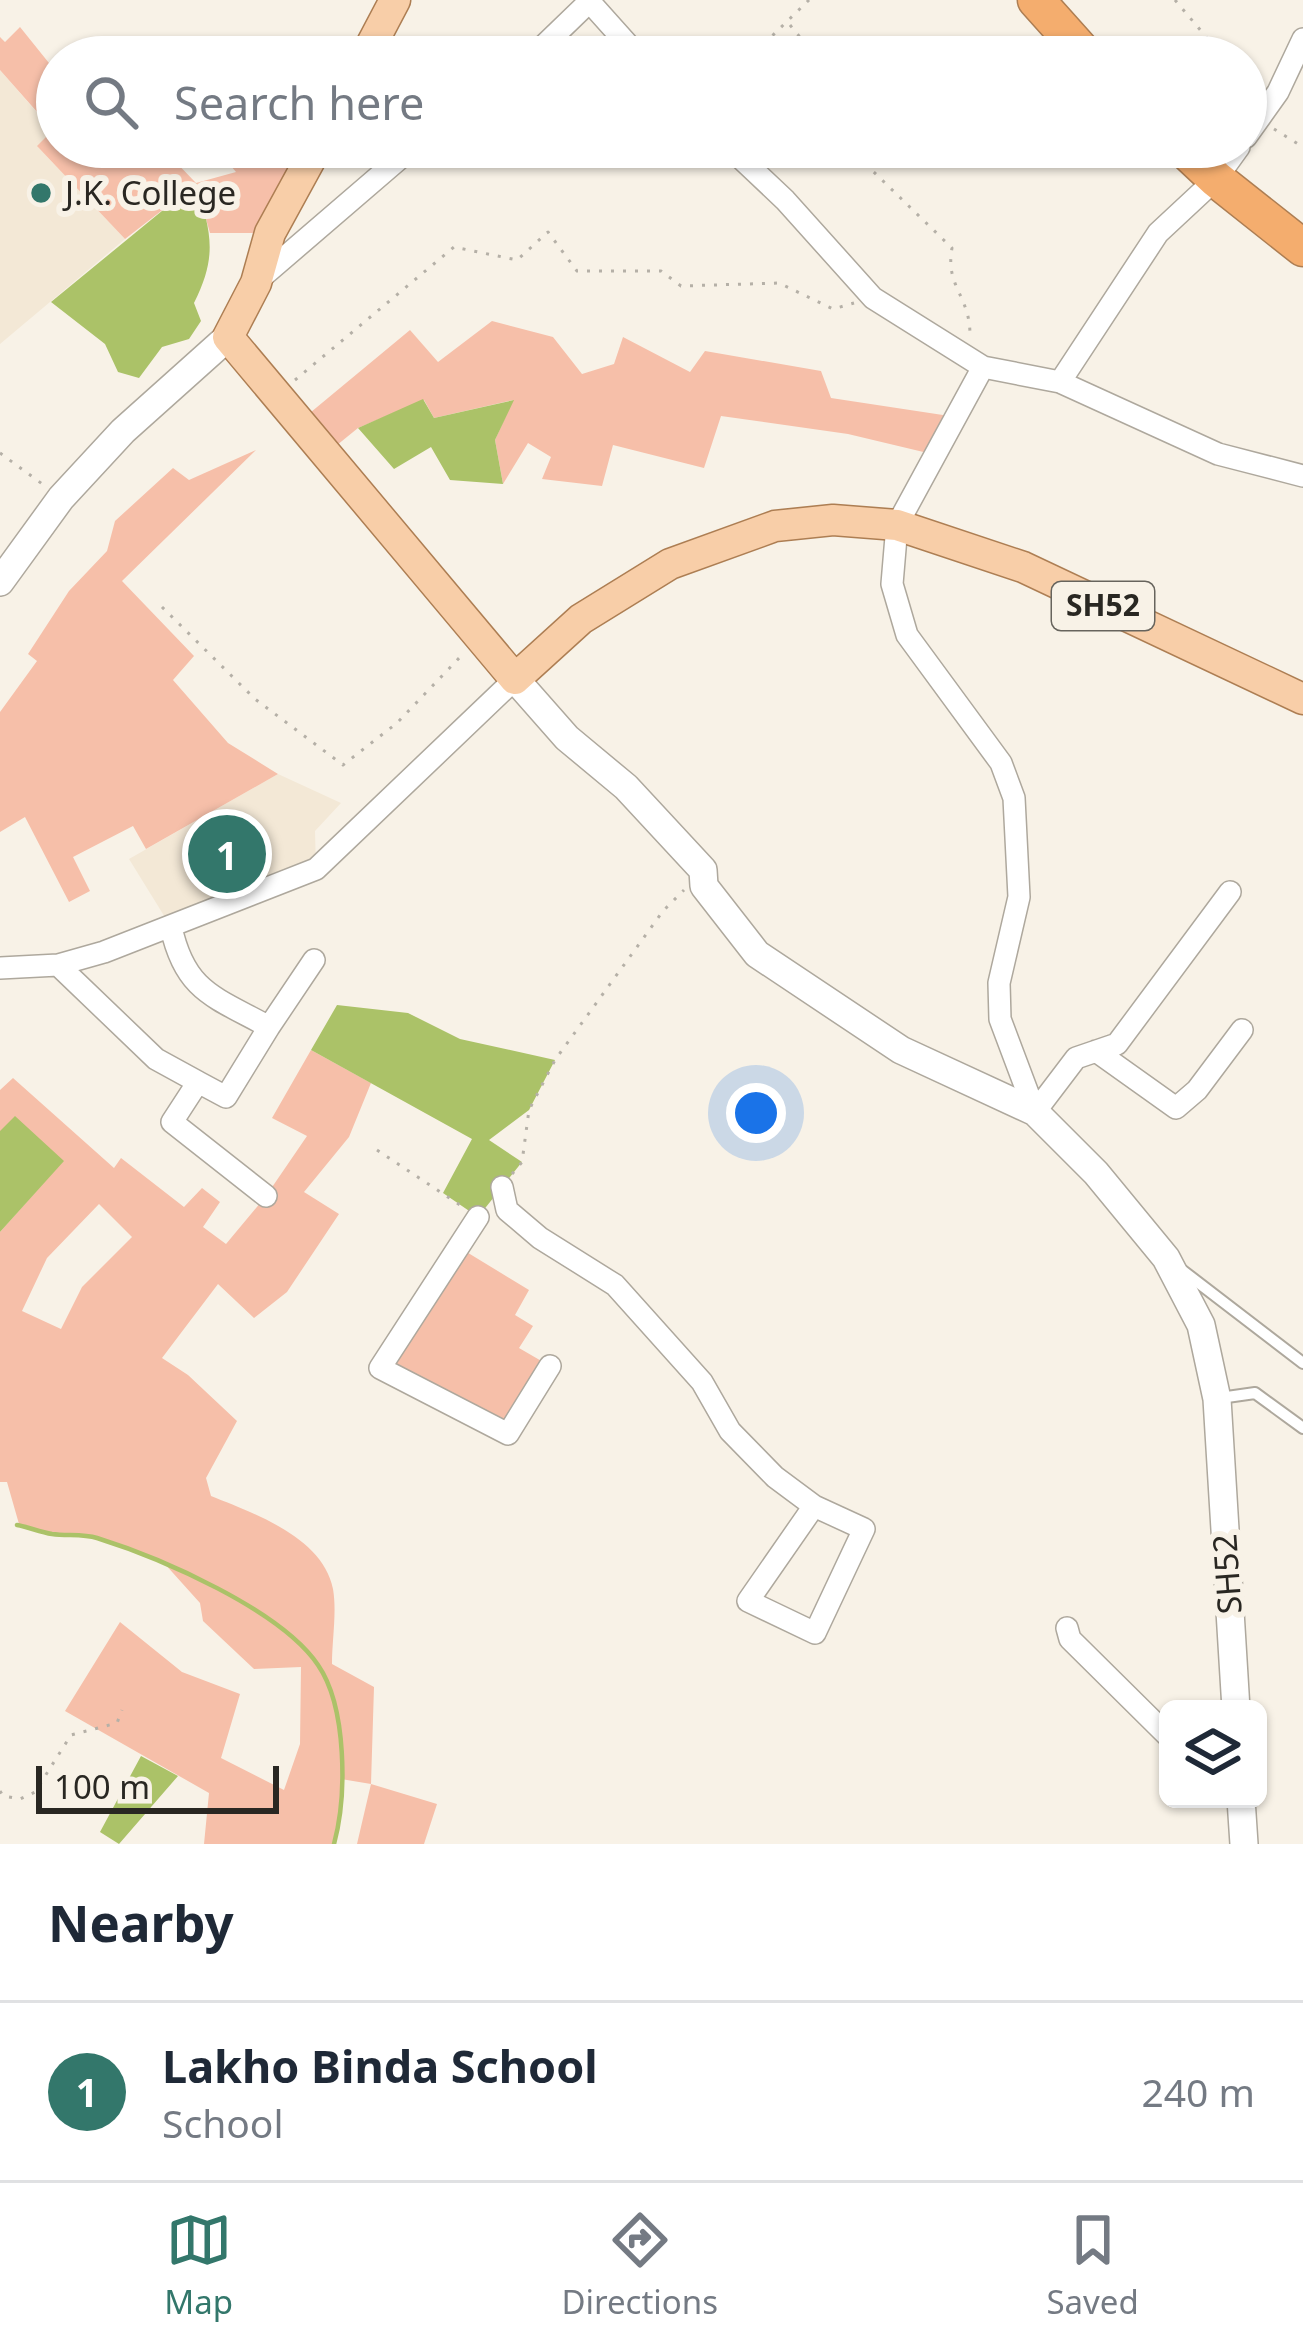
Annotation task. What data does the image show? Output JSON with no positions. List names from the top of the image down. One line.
{"streets":{"main road":["SH52"]},"places":["J.K. College"],"scale_bar":"100 m","page":{"search":"Search here","pins":"1","scale":"100 m","heading":"Nearby","list":[{"mark":"1","name":"Lakho Binda School","note":"School","value":"240 m"}],"nav":["Map","Directions","Saved"]}}
